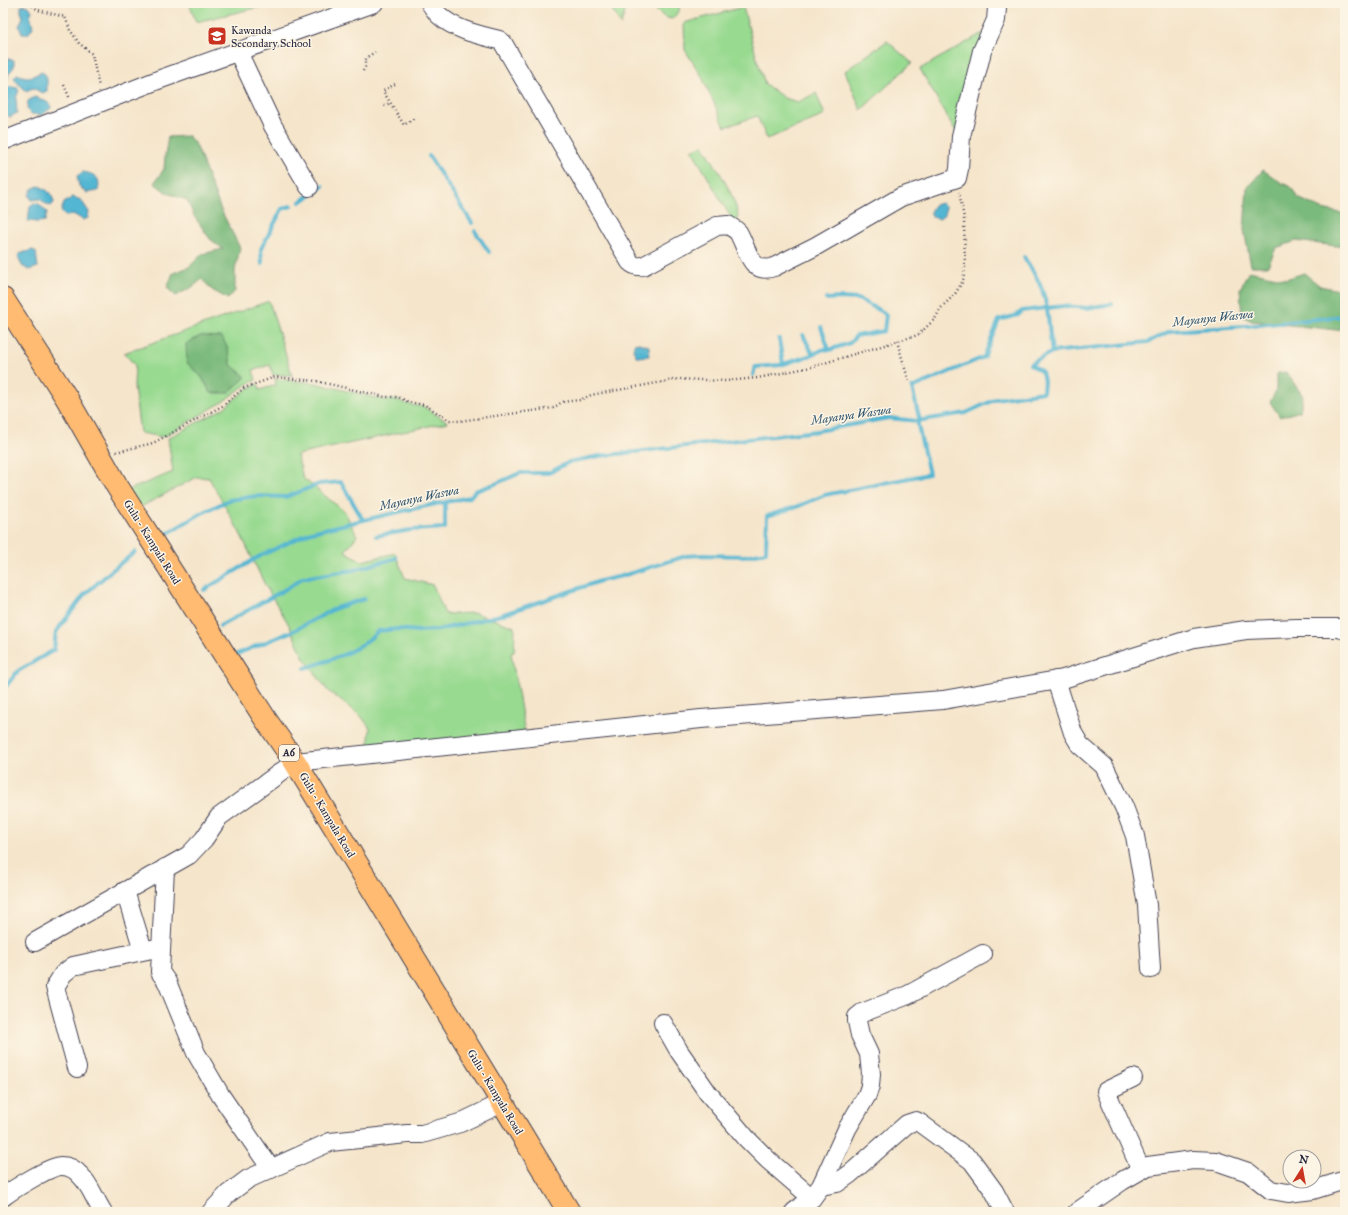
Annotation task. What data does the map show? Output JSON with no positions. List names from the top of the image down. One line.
{"streets":{"main road":["Gulu - Kampala Road","A6"]},"water":["Mayanya Waswa"],"places":{"school or university":["Kawanda Secondary School"]},"north":"top"}
